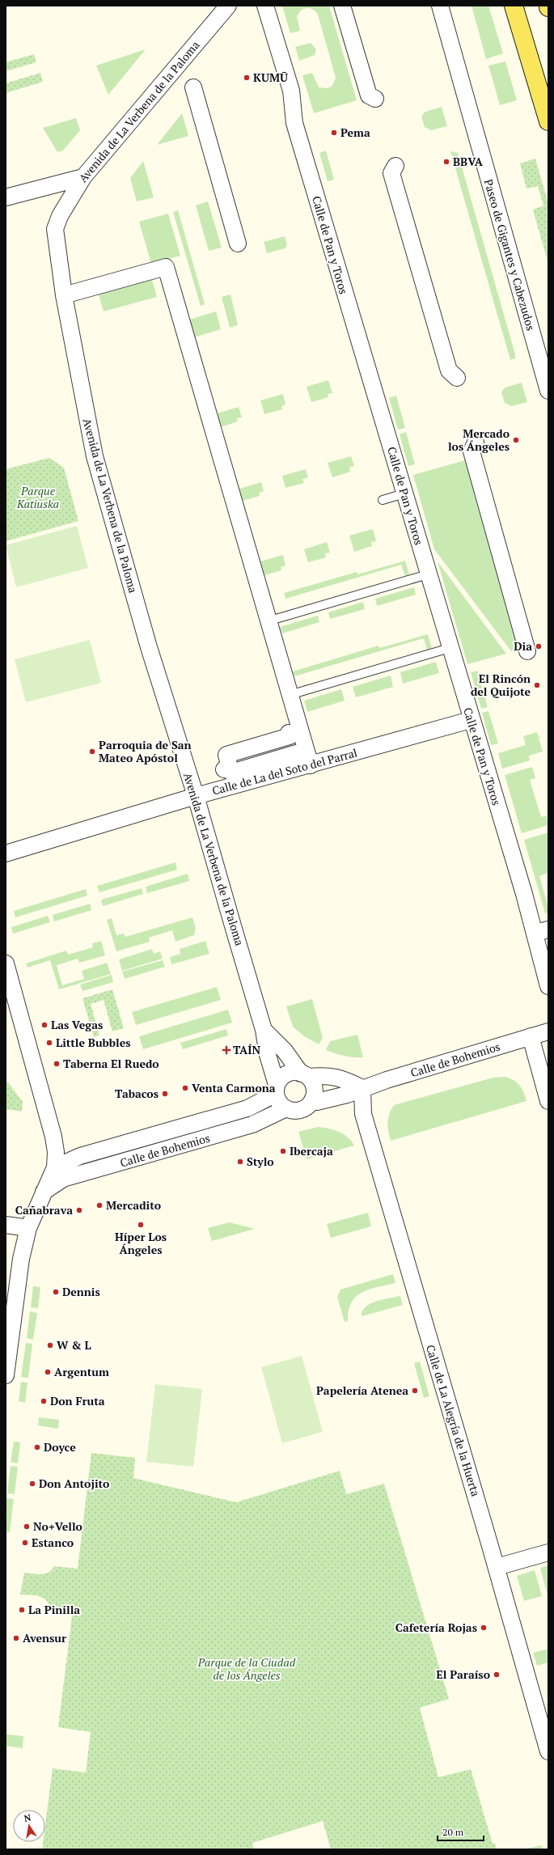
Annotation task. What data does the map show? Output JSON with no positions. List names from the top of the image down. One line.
{"streets":{"street":["Avenida de La Verbena de la Paloma","Calle de Pan y Toros","Paseo de Gigantes y Cabezudos","Calle de La del Soto del Parral","Calle de Bohemios","Calle de La Alegría de la Huerta"]},"crossings":[["Avenida de La Verbena de la Paloma","Calle de La del Soto del Parral"],["Avenida de La Verbena de la Paloma","Calle de Bohemios"],["Calle de Pan y Toros","Calle de La del Soto del Parral"],["Calle de Bohemios","Calle de La Alegría de la Huerta"]],"parks":["Parque Katiuska","Parque de la Ciudad de los Ángeles"],"places":{"other":["KUMŪ","Pema","BBVA","Mercado los Ángeles","Dia","El Rincón del Quijote","Parroquia de San Mateo Apóstol","Las Vegas","Little Bubbles","Taberna El Ruedo","Venta Carmona","Tabacos","Ibercaja","Stylo","Mercadito","Cañabrava","Híper Los Ángeles","Dennis","W & L","Argentum","Papelería Atenea","Don Fruta","Doyce","Don Antojito","No+Vello","Estanco","La Pinilla","Cafetería Rojas","Avensur","El Paraíso"],"health":["TAÍN"]},"scale_bar":"20 m","north":"top"}
